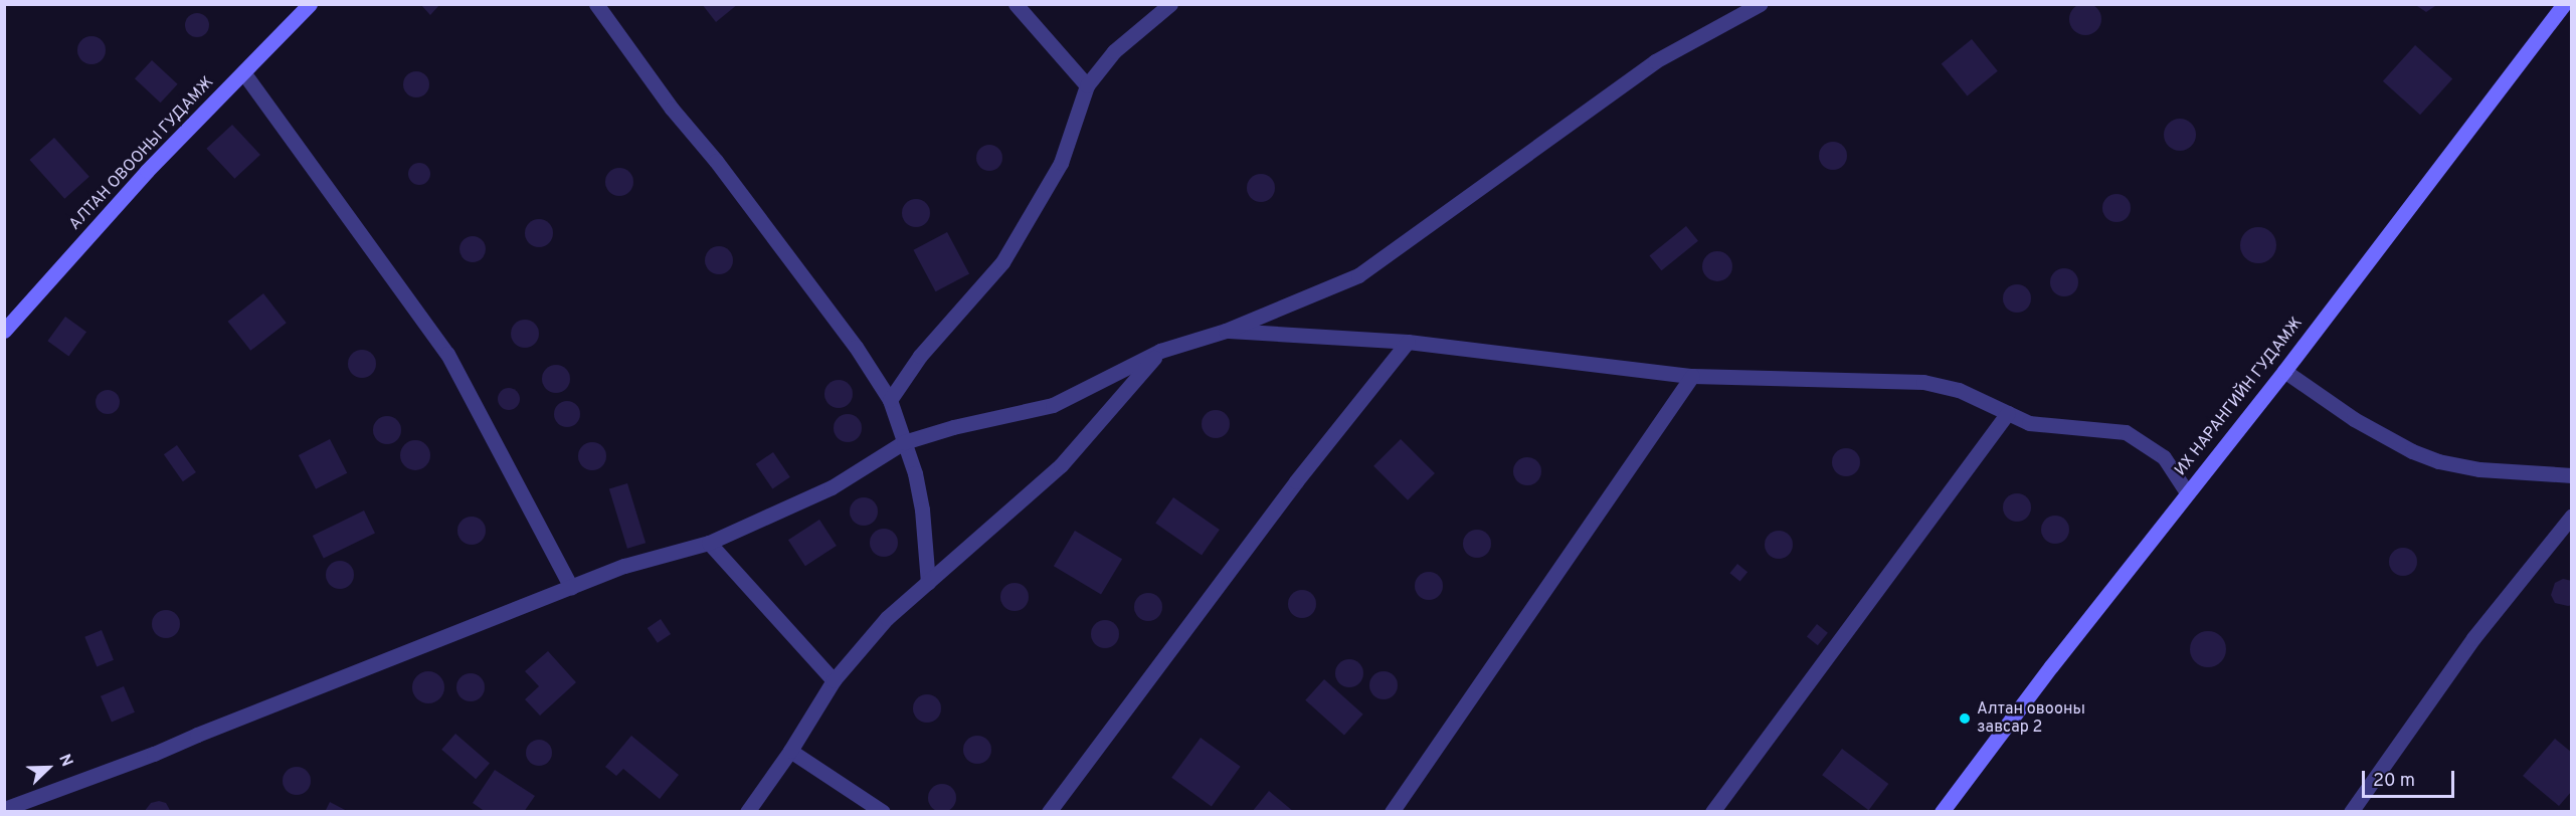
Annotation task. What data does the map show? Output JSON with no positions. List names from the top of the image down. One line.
{"streets":{"main road":["АЛТАН ОВООНЫ ГУДАМЖ","ИХ НАРАНГИЙН ГУДАМЖ"]},"places":["Алтан овооны завсар 2"],"scale_bar":"20 m","north":"top right"}
